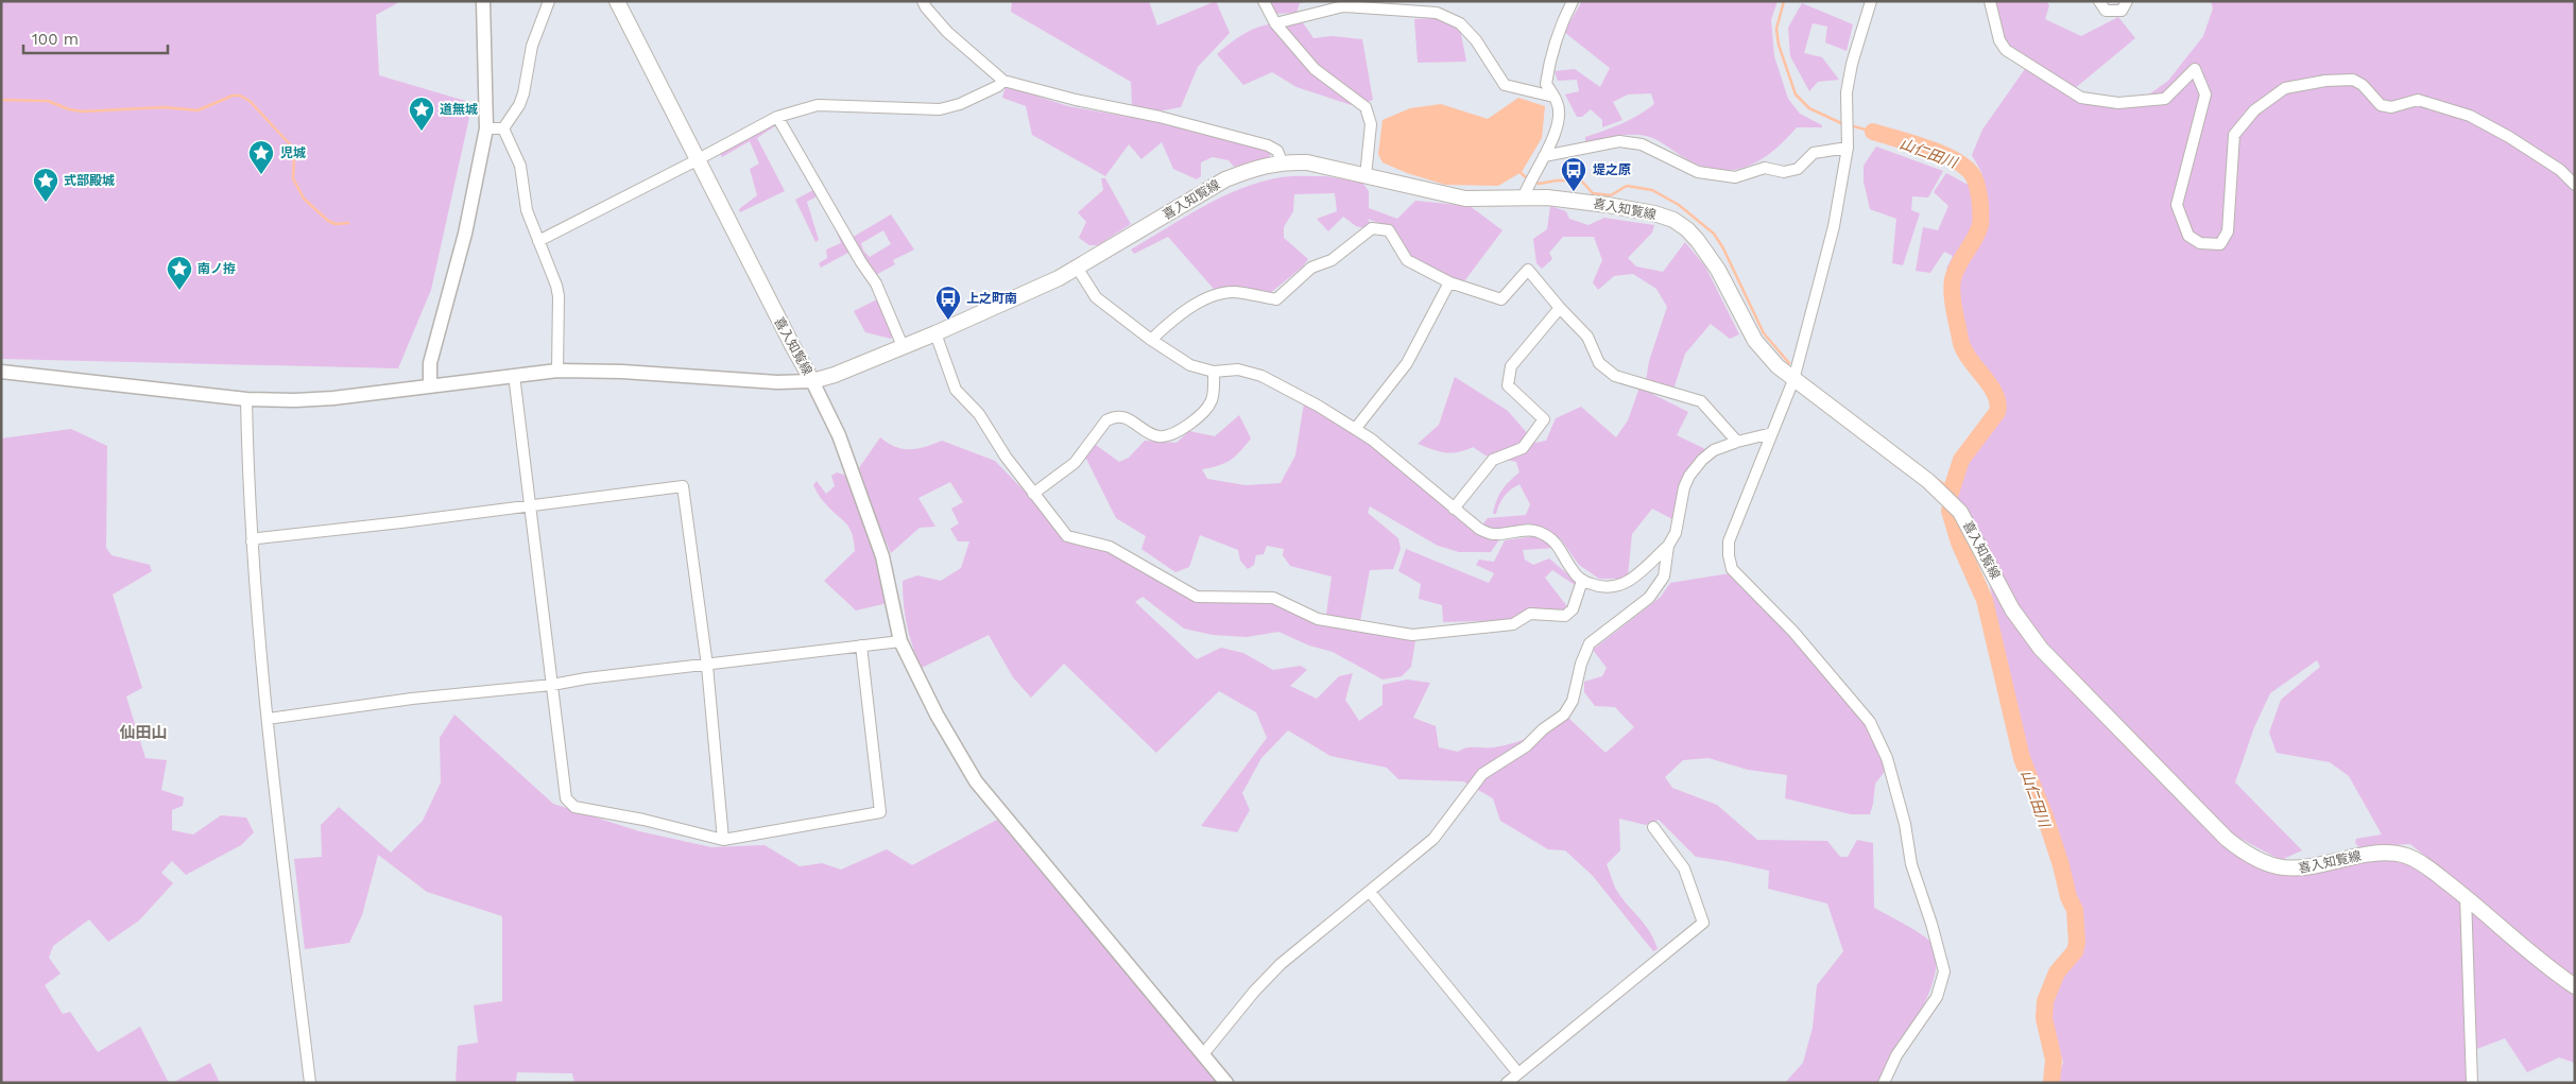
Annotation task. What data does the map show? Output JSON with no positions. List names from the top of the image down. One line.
{"streets":{"main road":["喜入知覧線"]},"districts":["仙田山"],"water":["山仁田川"],"places":{"place":["道無城","児城","式部殿城","南ノ拵"],"bus stop":["堤之原","上之町南"]},"scale_bar":"100 m"}
